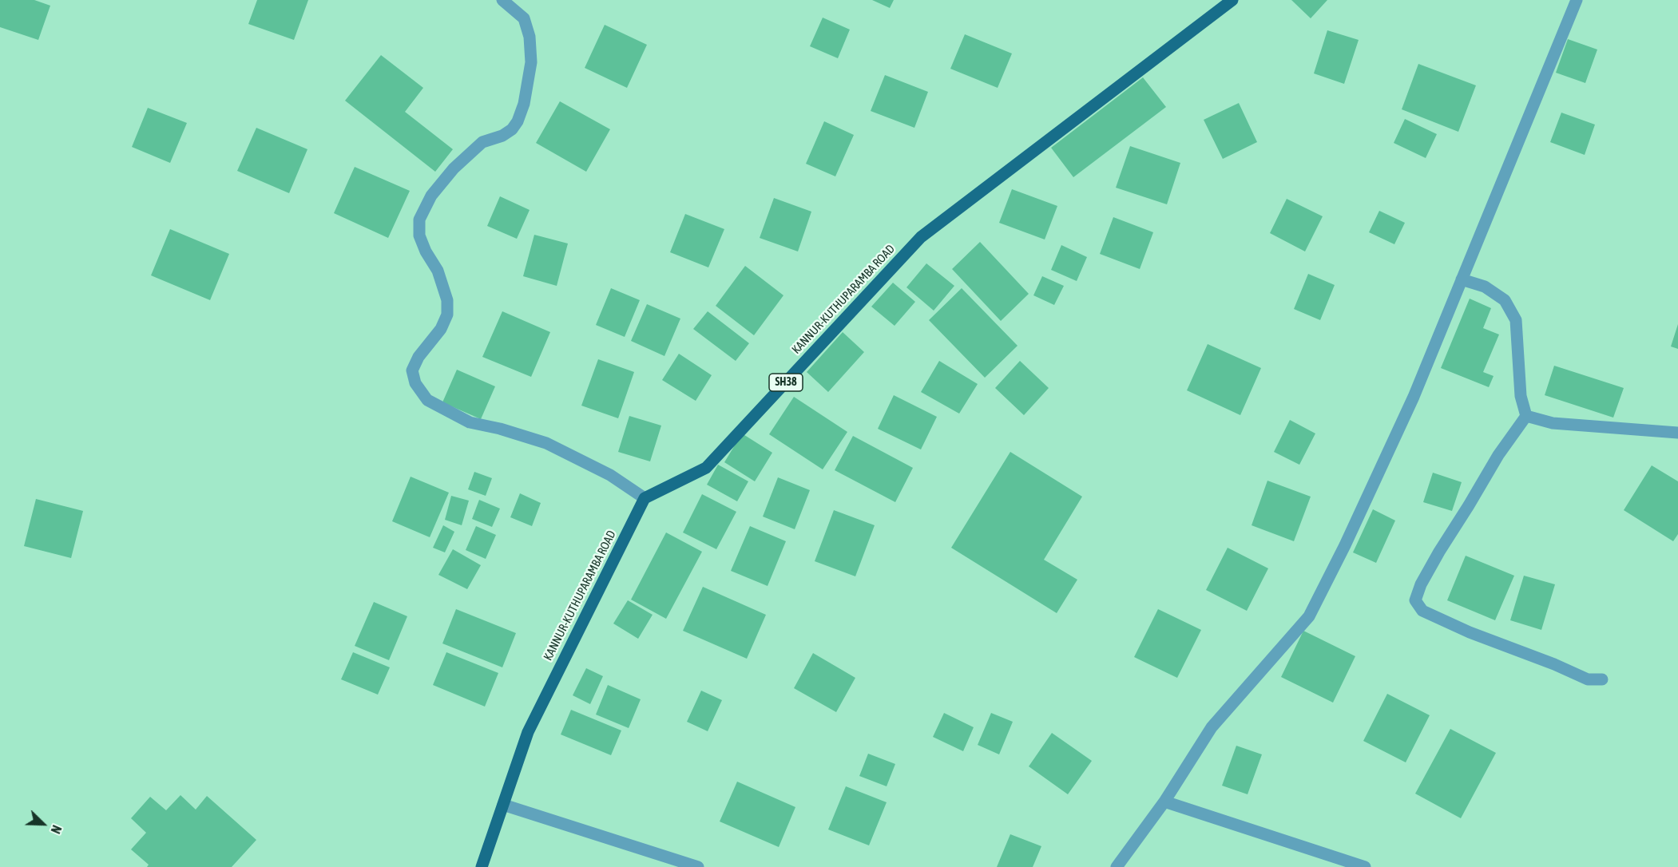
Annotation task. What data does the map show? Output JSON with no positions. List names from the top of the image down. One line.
{"streets":{"main road":["KANNUR-KUTHUPARAMBA ROAD","SH38"]},"north":"bottom right"}
